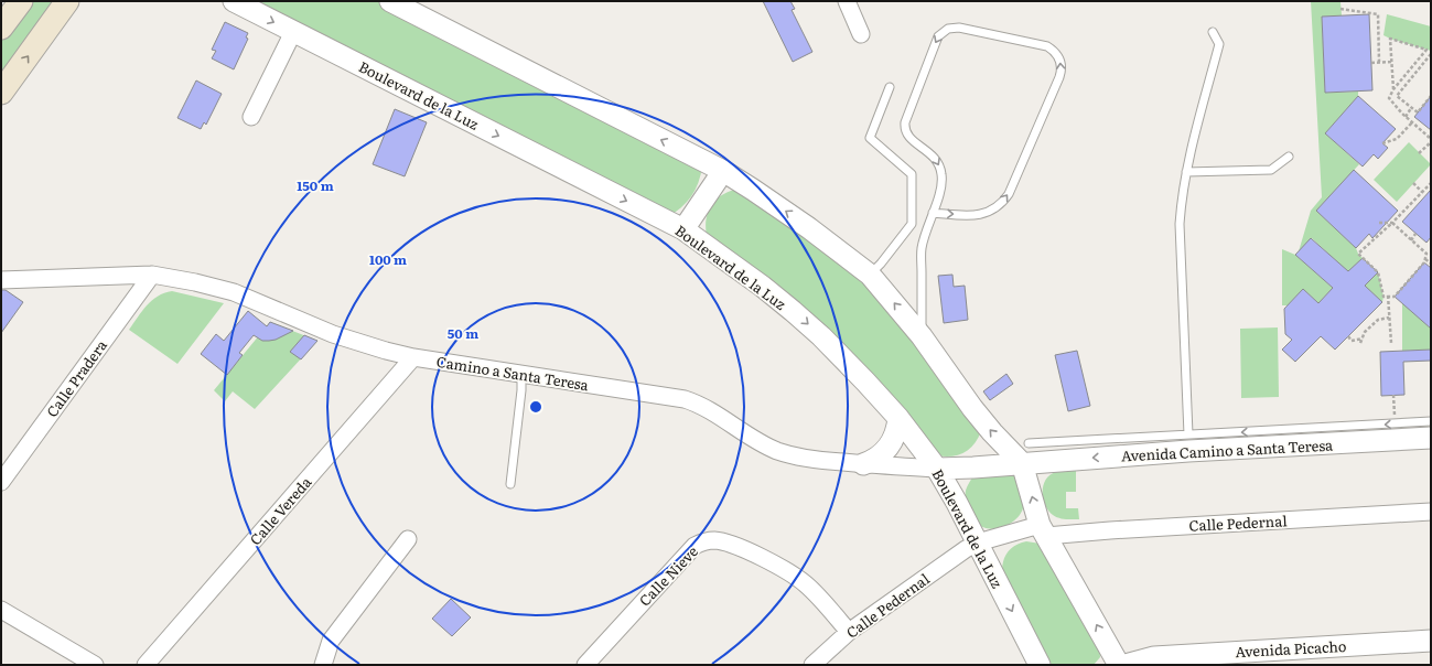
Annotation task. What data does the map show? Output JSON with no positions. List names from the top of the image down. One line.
{"streets":{"street":["Boulevard de la Luz","Camino a Santa Teresa","Calle Pradera","Avenida Camino a Santa Teresa","Calle Vereda","Calle Pedernal","Calle Nieve","Avenida Picacho"]},"crossings":[["Boulevard de la Luz","Camino a Santa Teresa"],["Boulevard de la Luz","Calle Pedernal"],["Camino a Santa Teresa","Calle Pradera"],["Camino a Santa Teresa","Avenida Camino a Santa Teresa"],["Camino a Santa Teresa","Calle Vereda"],["Calle Pedernal","Calle Nieve"]],"one_way":["Avenida Camino a Santa Teresa"],"rings":["150 m","100 m","50 m"]}
